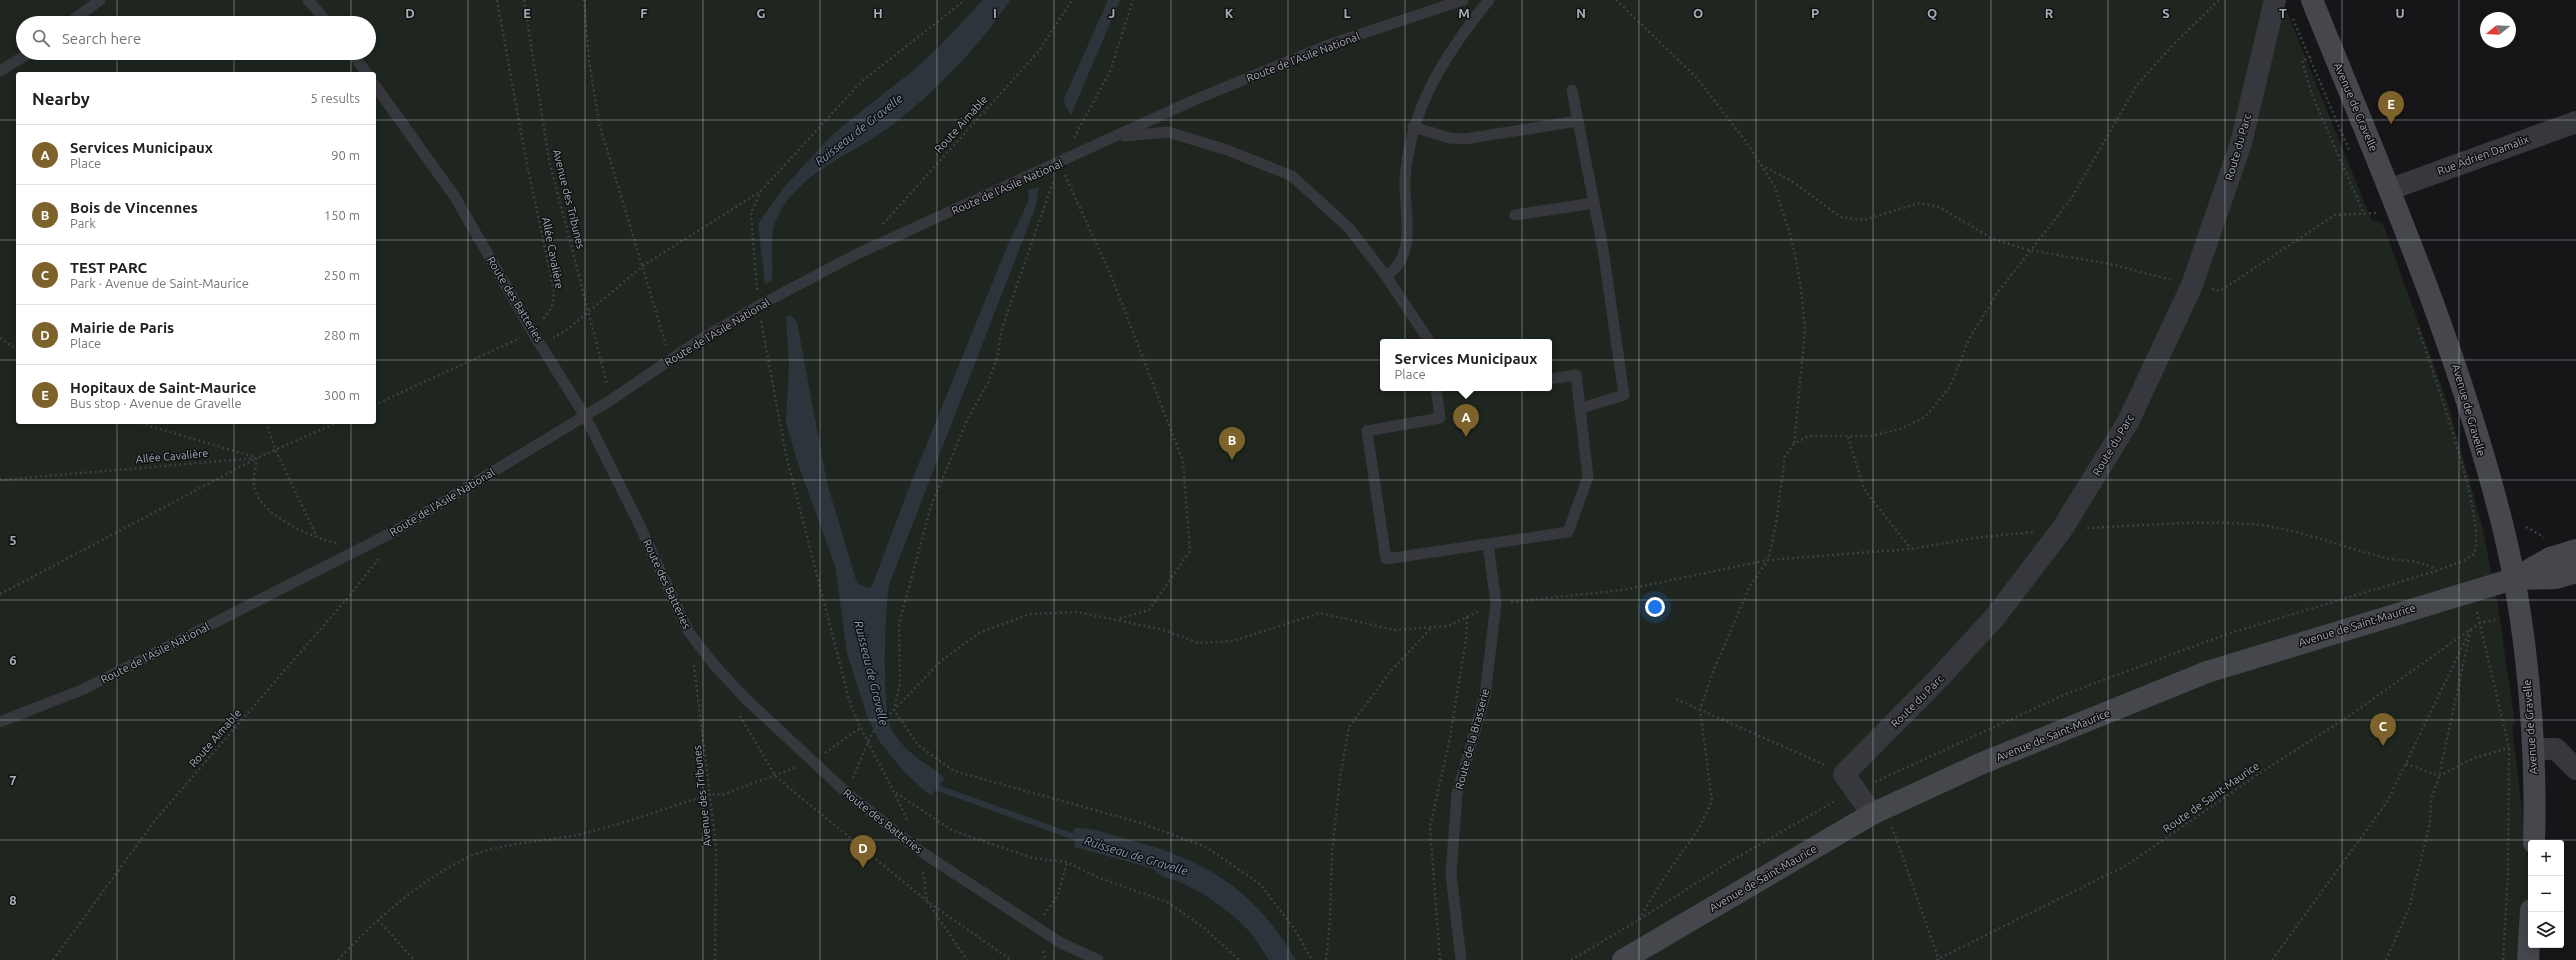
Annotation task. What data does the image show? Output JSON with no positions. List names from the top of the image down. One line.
{"streets":{"main road":["Avenue de Gravelle","Avenue de Saint-Maurice"],"street":["Route du Parc","Rue Adrien Damalix"],"lane":["Route de l'Asile National","Route des Batteries","Route de la Brasserie"],"path":["Route Aimable","Avenue des Tribunes","Allée Cavalière","Route de Saint-Maurice"]},"crossings":[["Route de l'Asile National","Route Aimable"],["Route de l'Asile National","Avenue des Tribunes"],["Route de l'Asile National","Route des Batteries"],["Avenue de Gravelle","Rue Adrien Damalix"],["Avenue de Gravelle","Avenue de Saint-Maurice"],["Avenue de Gravelle","Route de Saint-Maurice"],["Avenue des Tribunes","Route des Batteries"],["Allée Cavalière","Route des Batteries"]],"water":["Ruisseau de Gravelle"],"north":"left","page":{"search":"Search here","heading":["Nearby","5 results"],"pins":["E","A","B","C","D"],"list":[{"mark":"A","name":"Services Municipaux","note":"Place","value":"90 m"},{"mark":"B","name":"Bois de Vincennes","note":"Park","value":"150 m"},{"mark":"C","name":"TEST PARC","note":"Park · Avenue de Saint-Maurice","value":"250 m"},{"mark":"D","name":"Mairie de Paris","note":"Place","value":"280 m"},{"mark":"E","name":"Hopitaux de Saint-Maurice","note":"Bus stop · Avenue de Gravelle","value":"300 m"}],"popup":["Services Municipaux","Place"],"map_buttons":["+","−"]},"grid":{"columns":["D","E","F","G","H","I","J","K","L","M","N","O","P","Q","R","S","T","U"],"rows":["5","6","7","8"]}}
